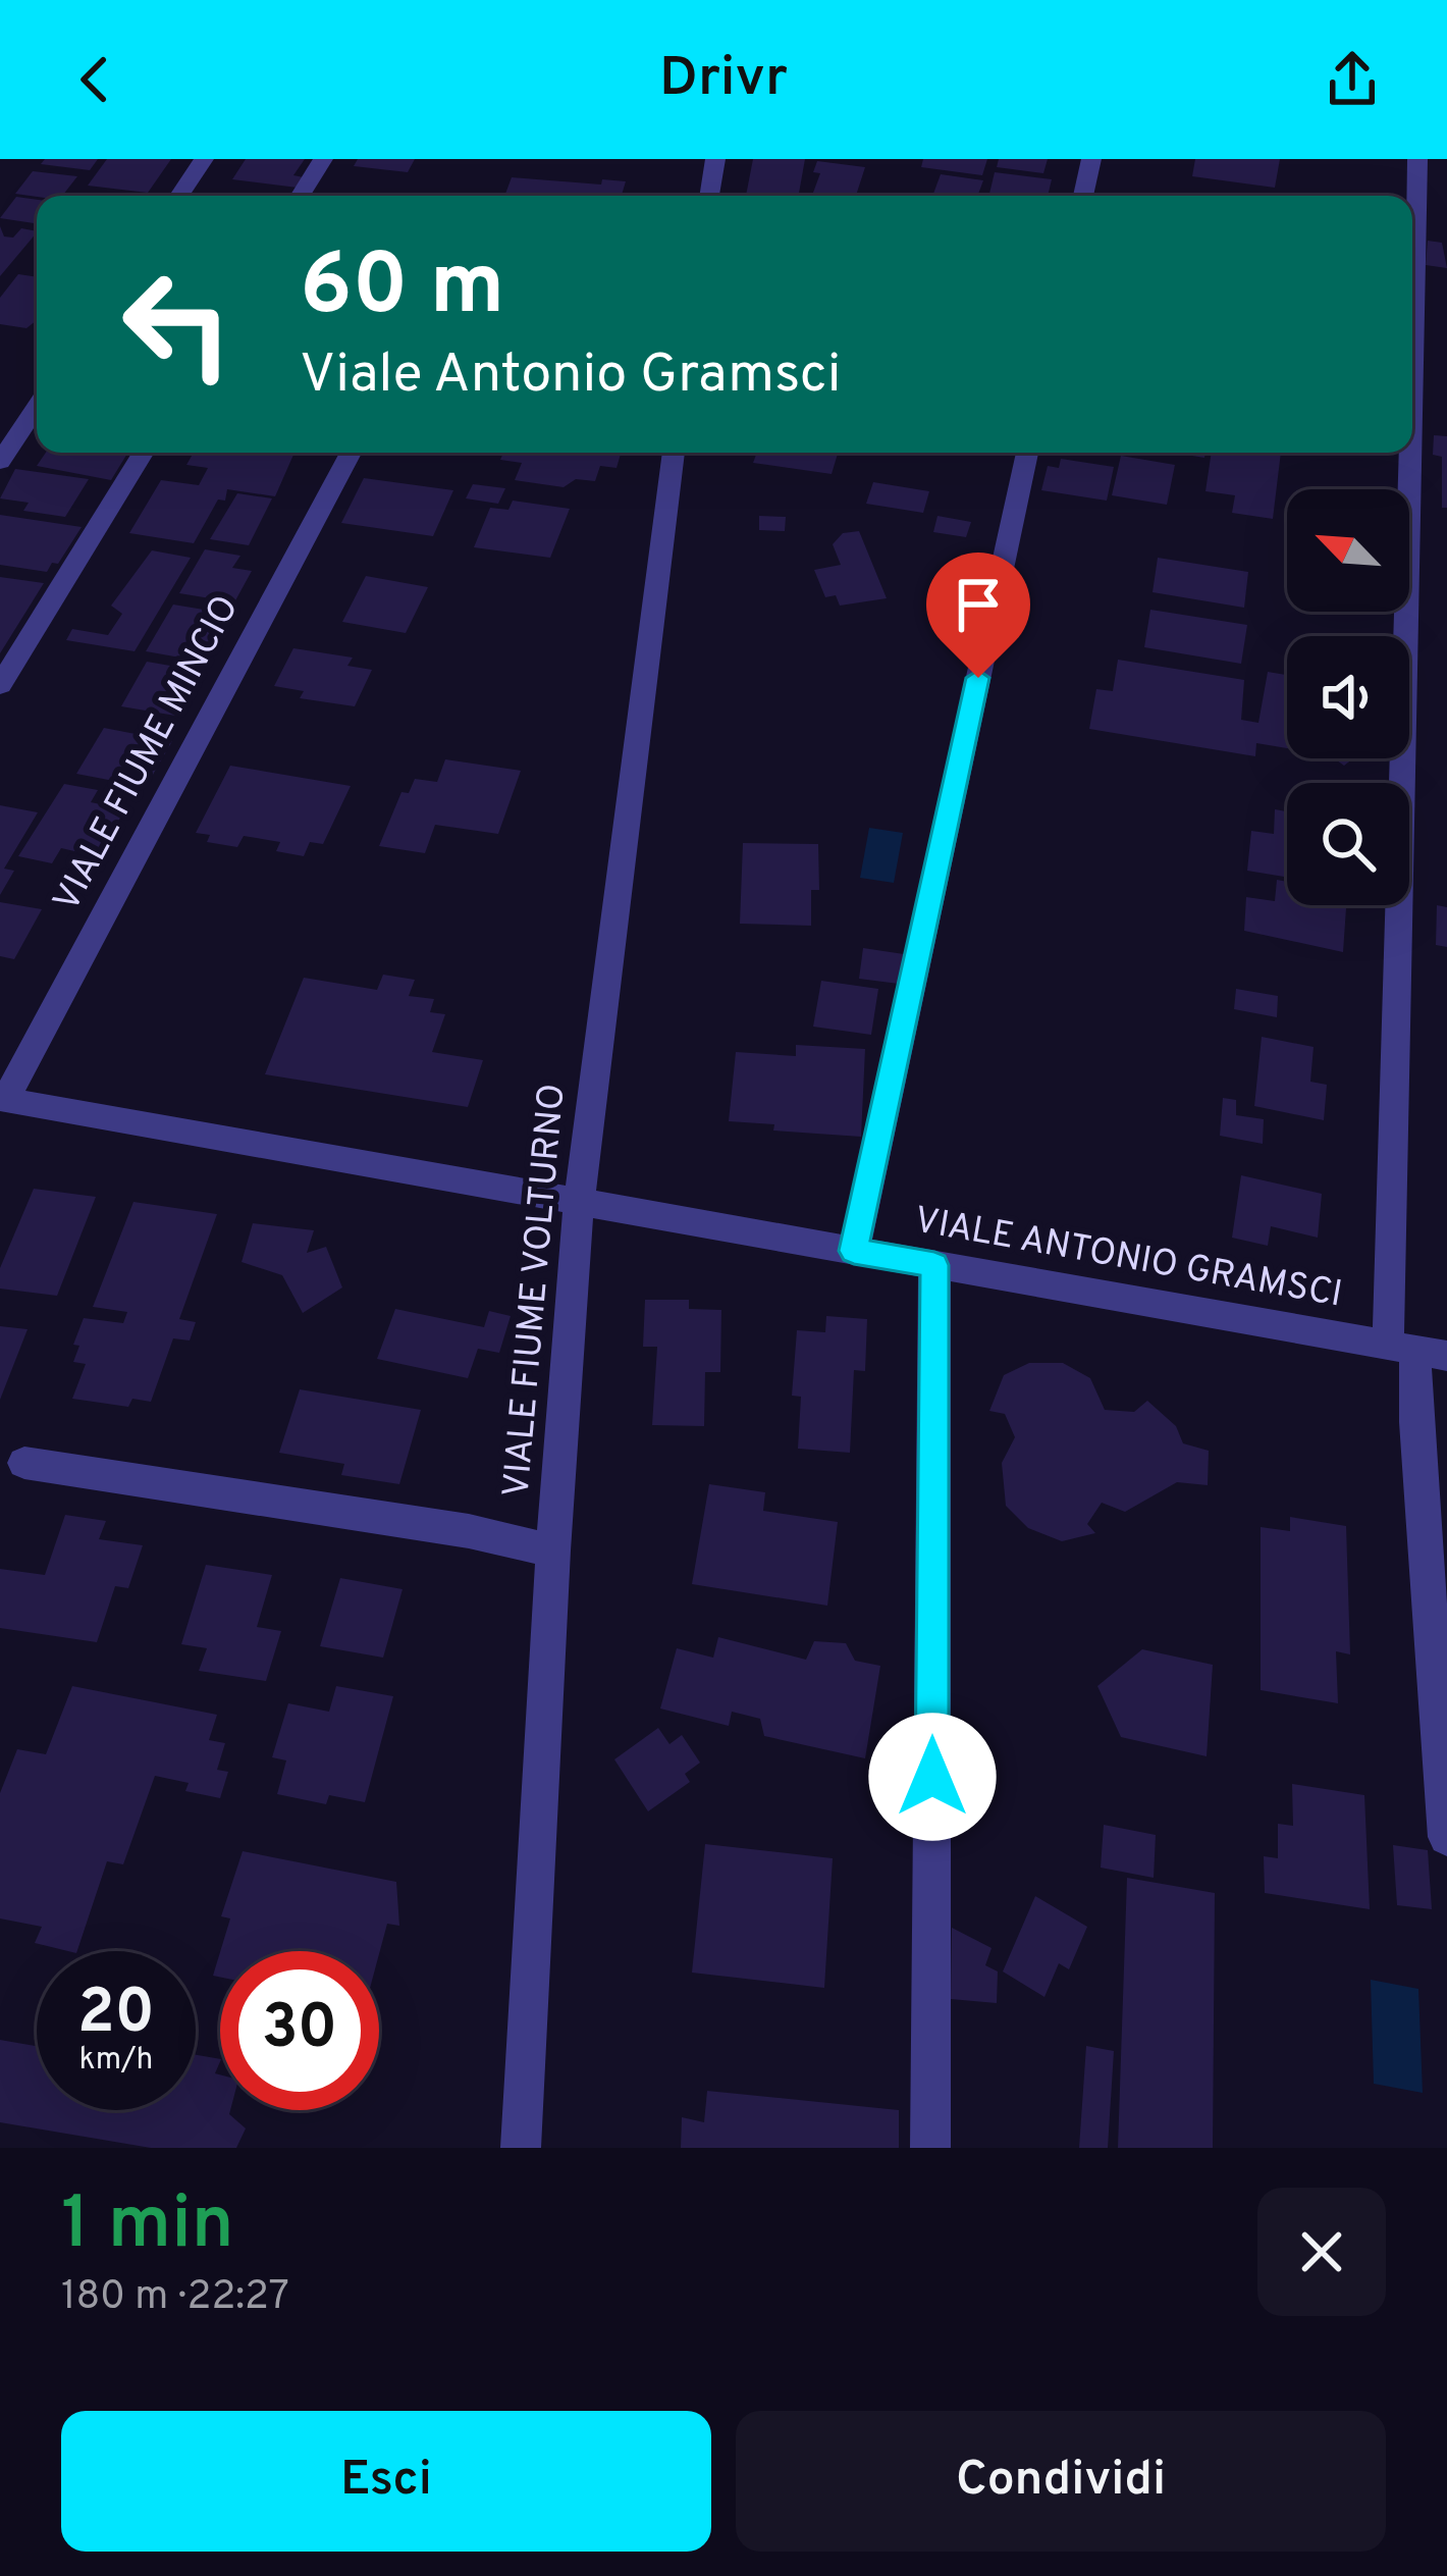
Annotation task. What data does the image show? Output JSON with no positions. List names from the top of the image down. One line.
{"streets":{"street":["VIALE FIUME MINCIO","VIALE ANTONIO GRAMSCI","VIALE FIUME VOLTURNO"]},"crossings":[["VIALE FIUME MINCIO","VIALE ANTONIO GRAMSCI"],["VIALE ANTONIO GRAMSCI","VIALE FIUME VOLTURNO"]],"north":"top left","page":{"header":"Drivr","turn":["60 m","Viale Antonio Gramsci"],"speed":"20 km/h","limit":"30","heading":["1 min","180 m · 22:27"],"buttons":["Esci","Condividi"]}}
